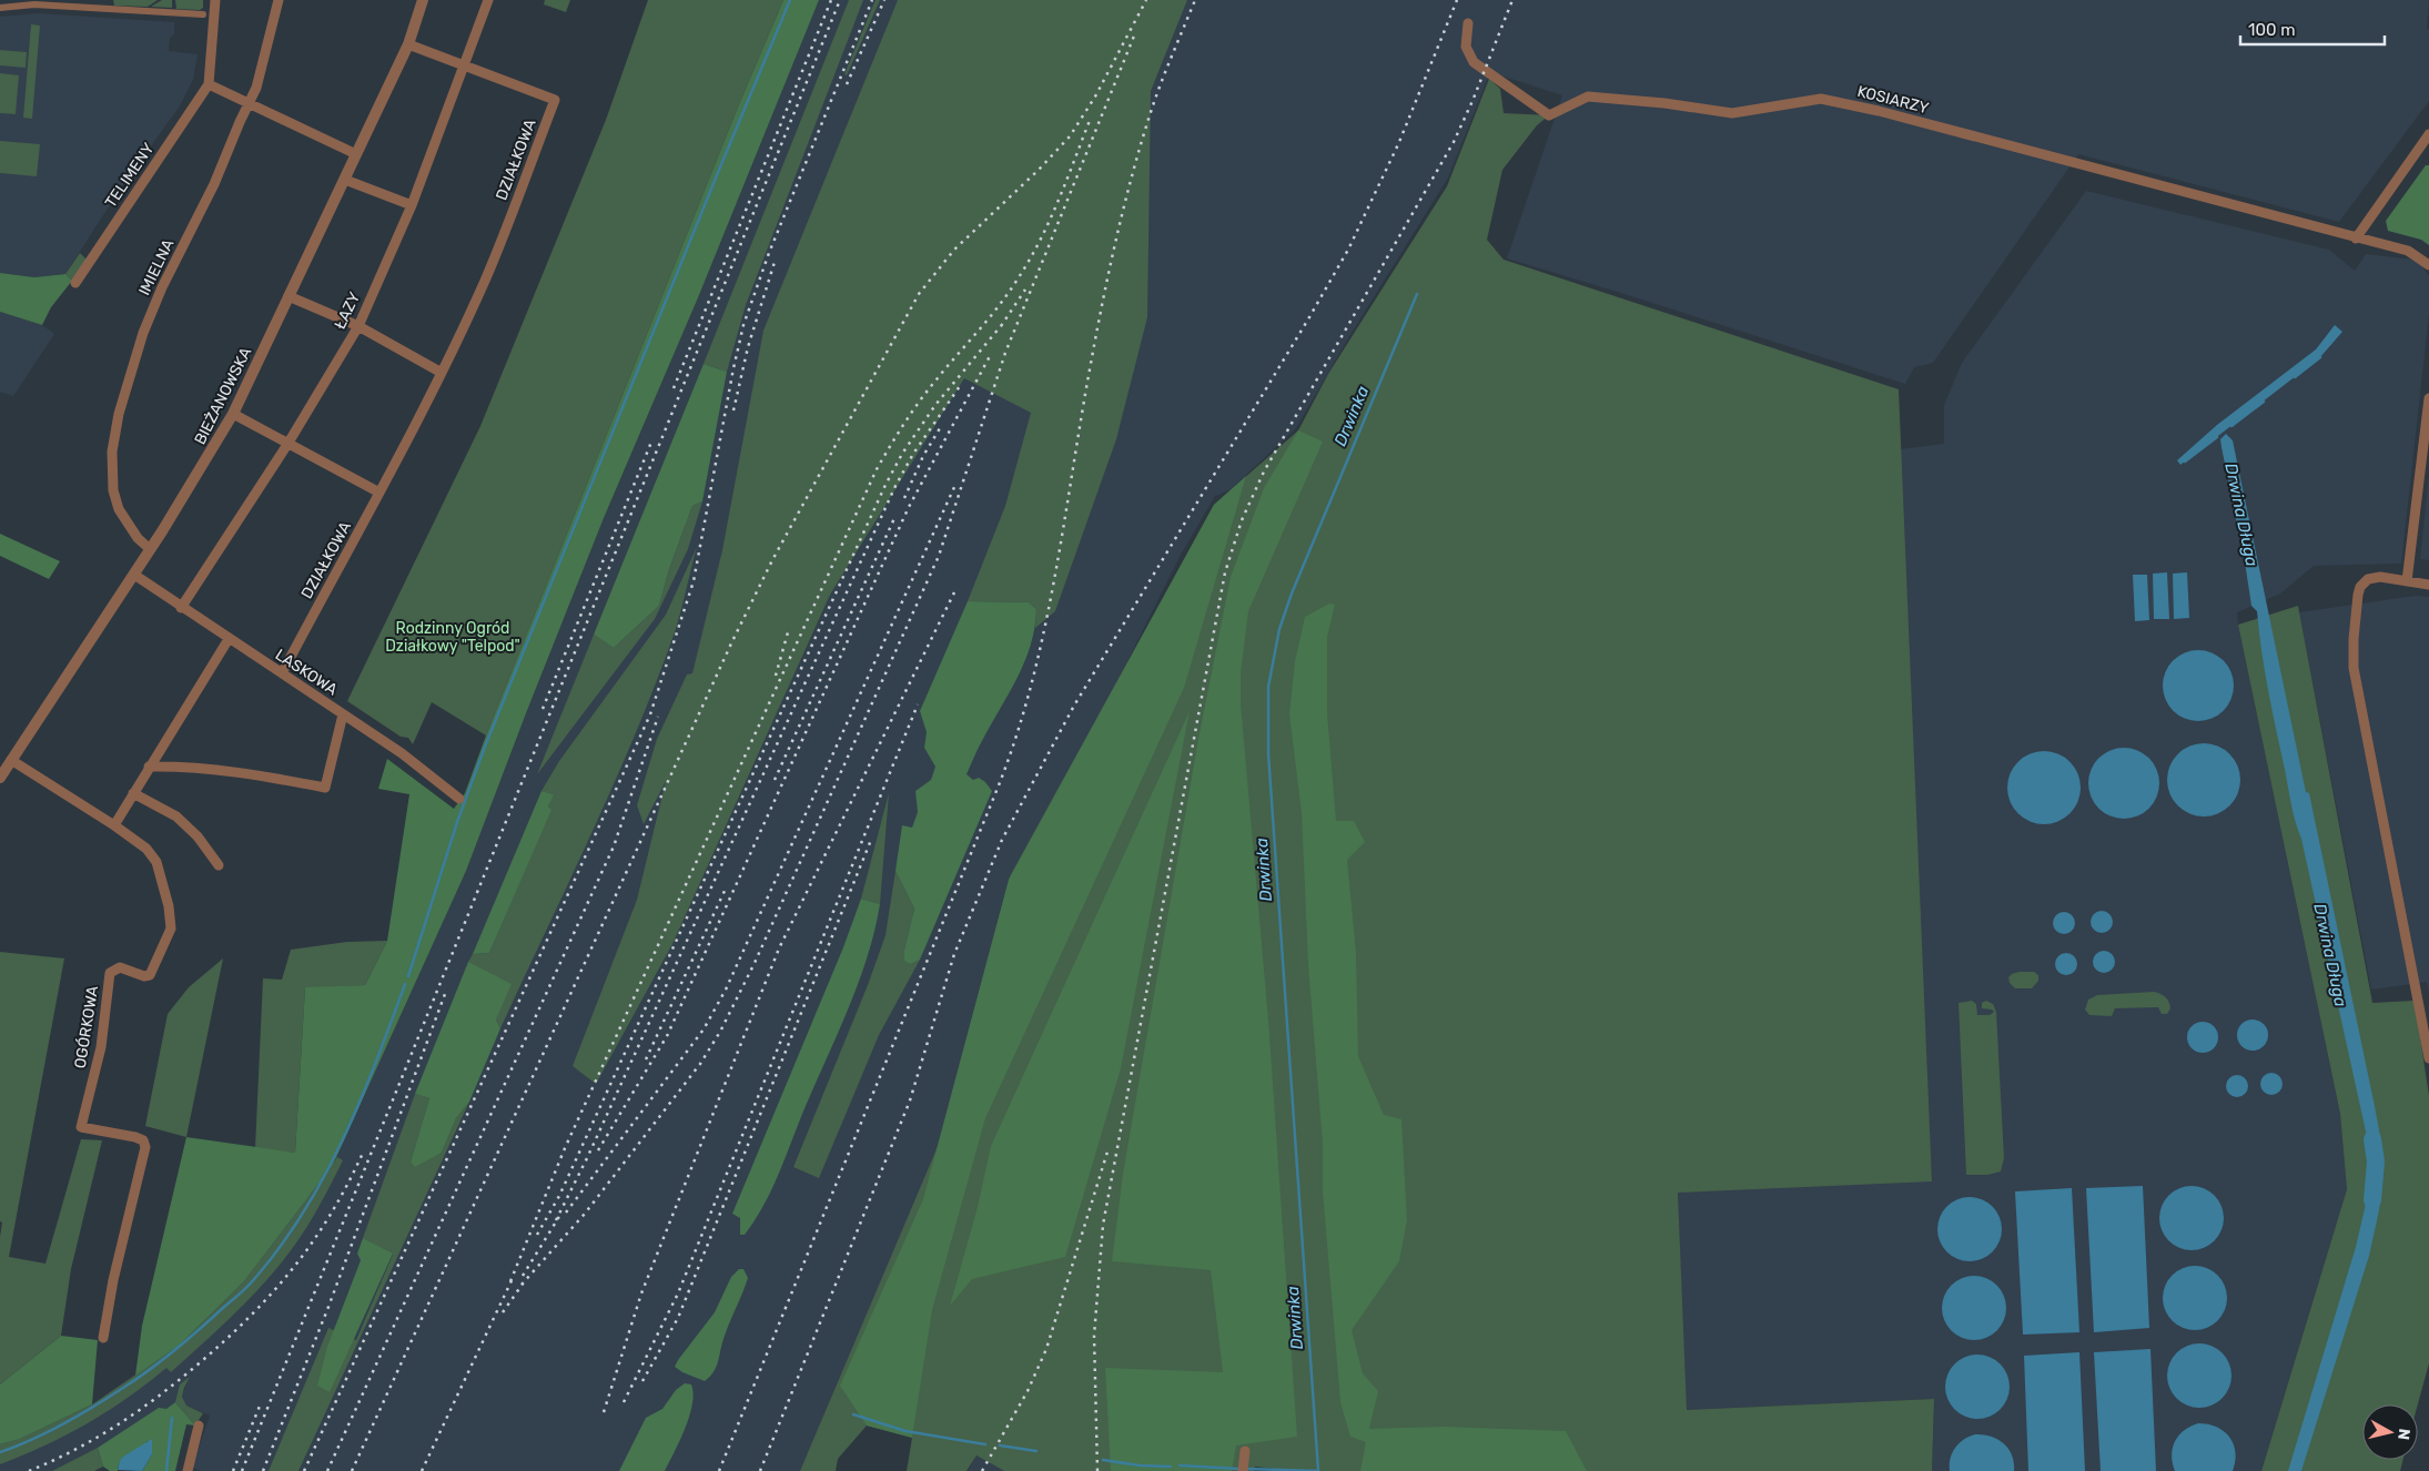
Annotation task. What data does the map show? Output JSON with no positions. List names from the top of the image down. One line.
{"streets":{"street":["KOSIARZY","DZIAŁKOWA","TELIMENY","IMIELNA","ŁAZY","BIEŻANOWSKA","LASKOWA","OGÓRKOWA"]},"crossings":[["DZIAŁKOWA","ŁAZY"],["DZIAŁKOWA","BIEŻANOWSKA"],["DZIAŁKOWA","LASKOWA"],["IMIELNA","BIEŻANOWSKA"],["ŁAZY","LASKOWA"],["BIEŻANOWSKA","LASKOWA"],["BIEŻANOWSKA","OGÓRKOWA"]],"water":["Drwinka","Drwina Długa"],"parks":["Rodzinny Ogród Działkowy \"Telpod\""],"scale_bar":"100 m","north":"right"}
